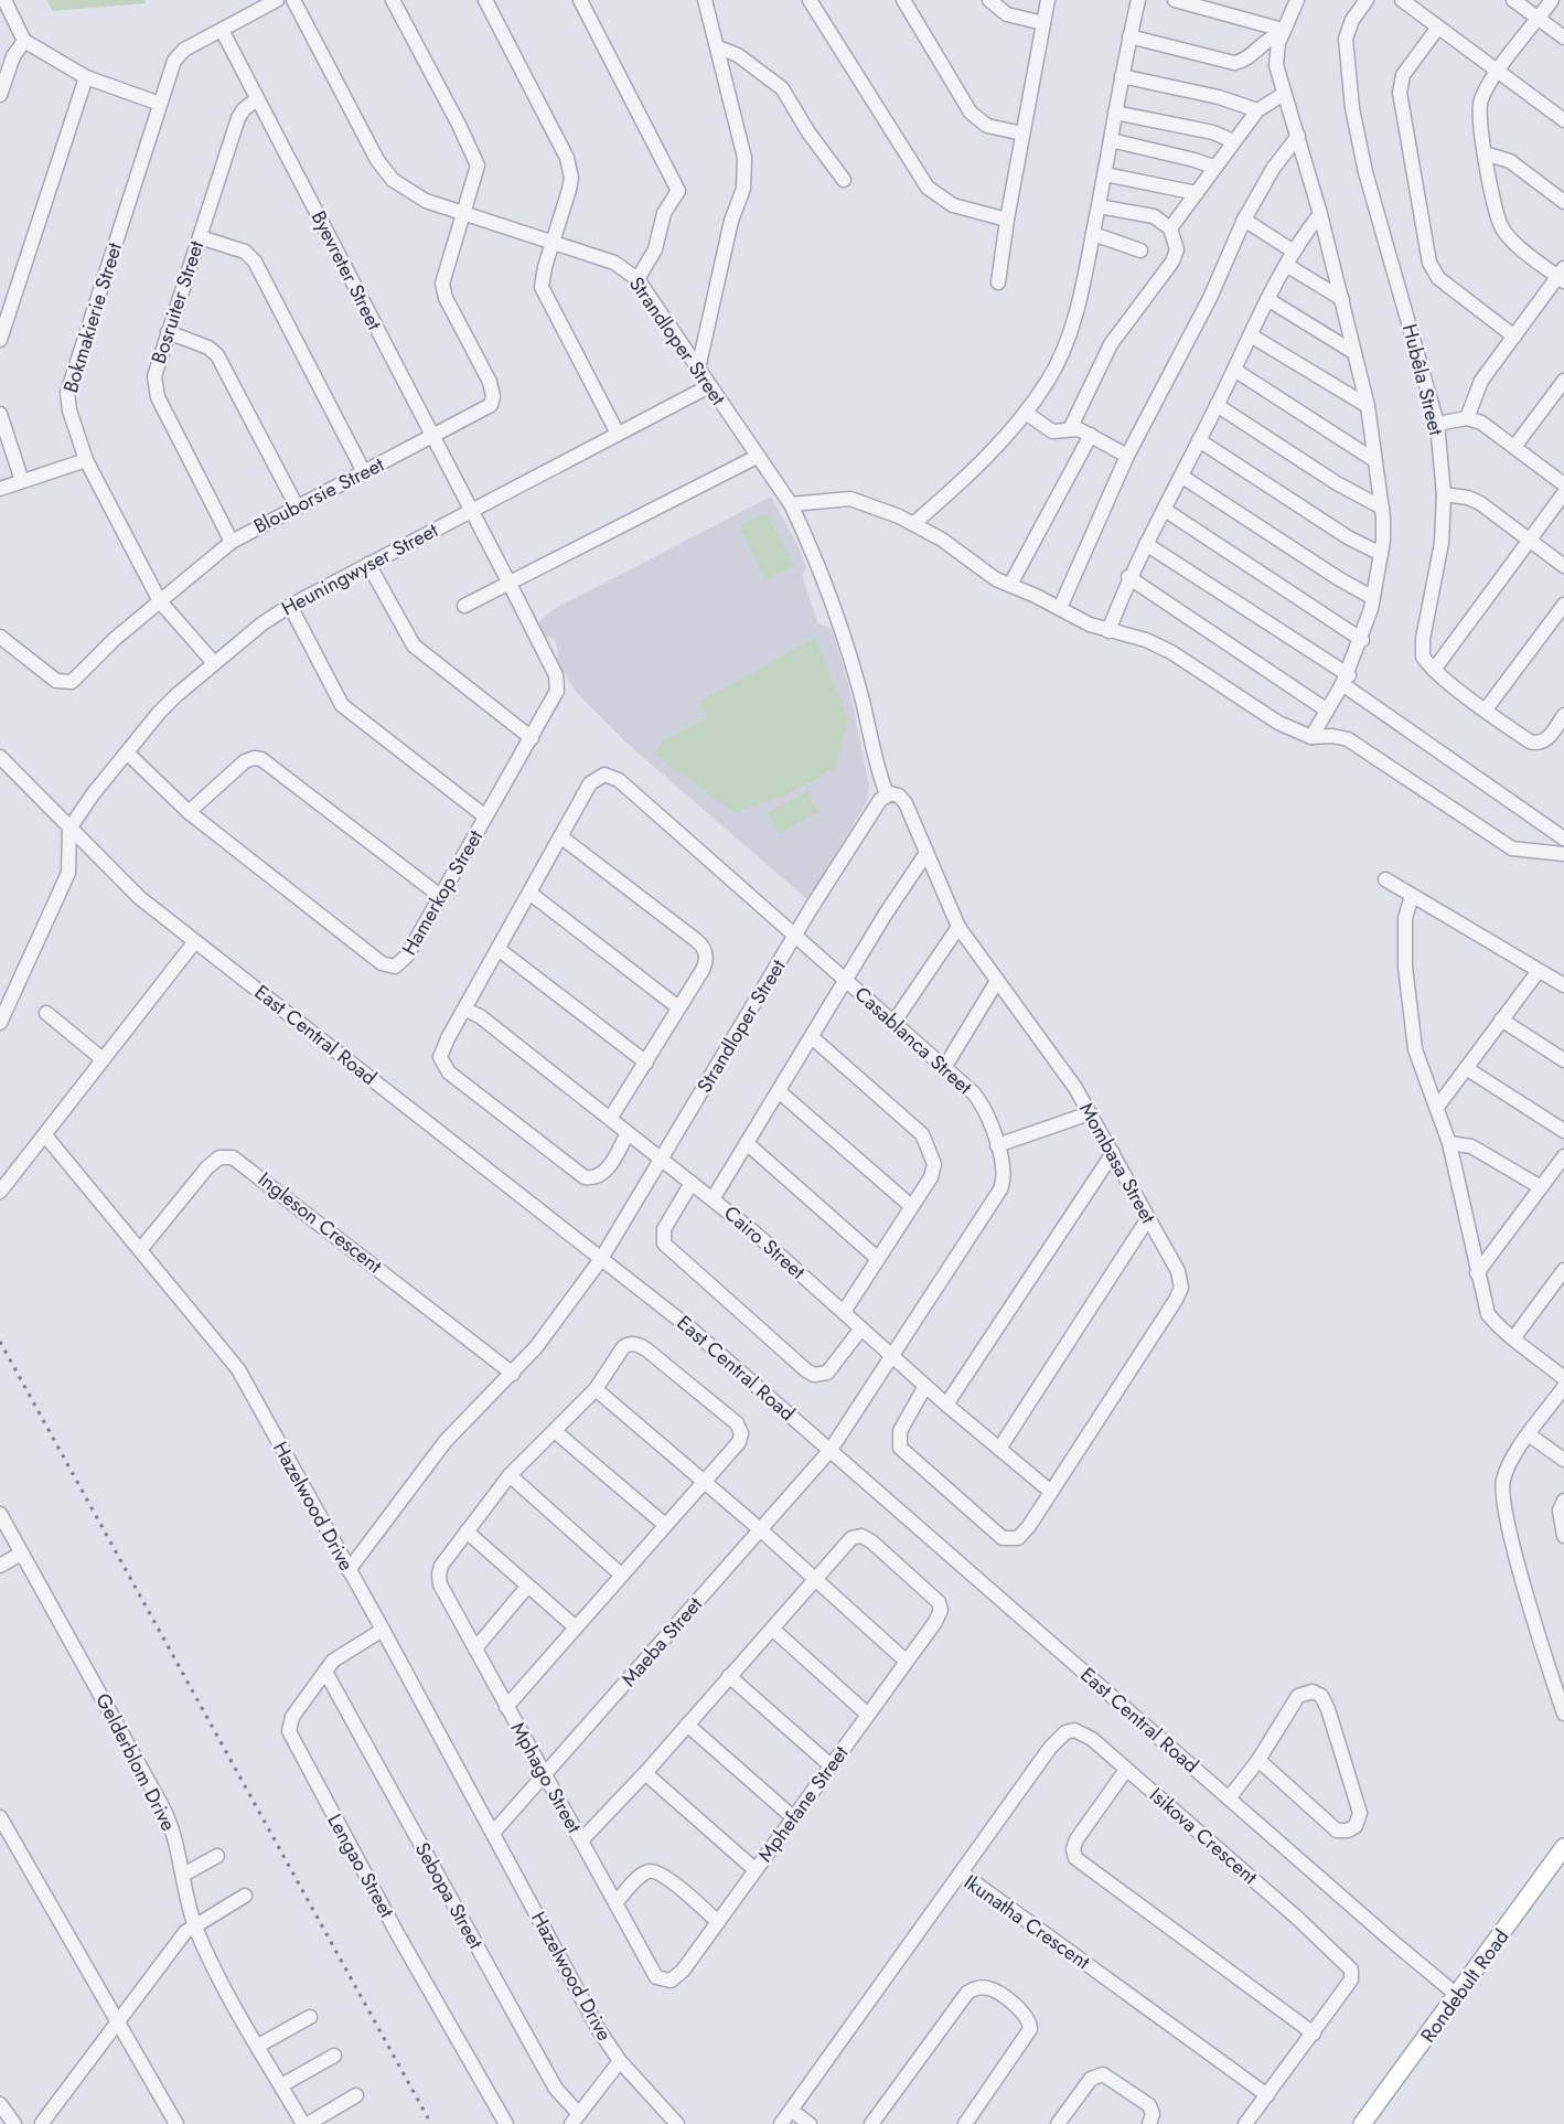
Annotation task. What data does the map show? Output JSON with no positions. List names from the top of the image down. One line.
{"streets":{"main road":["Rondebult Road"],"street":["Byevreter Street","Bosruiter Street","Bokmakierie Street","Strandloper Street","Hubêla Street","Blouborsie Street","Heuningwyser Street","Hamerkop Street","East Central Road","Casablanca Street","Mombasa Street","Ingleson Crescent","Cairo Street","Hazelwood Drive","Maeba Street","Gelderblom Drive","Mphago Street","Mphefane Street","Isikova Crescent","Lengao Street","Sebopa Street","Ikunatha Crescent"]},"crossings":[["Byevreter Street","Bosruiter Street"],["Byevreter Street","Bokmakierie Street"],["Byevreter Street","Blouborsie Street"],["Byevreter Street","Heuningwyser Street"],["Byevreter Street","Hamerkop Street"],["Bosruiter Street","Blouborsie Street"],["Bokmakierie Street","Blouborsie Street"],["Bokmakierie Street","Heuningwyser Street"],["Strandloper Street","Blouborsie Street"],["Strandloper Street","Heuningwyser Street"],["Strandloper Street","East Central Road"],["Strandloper Street","Casablanca Street"],["Strandloper Street","Mombasa Street"],["Strandloper Street","Cairo Street"],["Heuningwyser Street","Hamerkop Street"],["Heuningwyser Street","East Central Road"],["East Central Road","Casablanca Street"],["East Central Road","Maeba Street"],["East Central Road","Rondebult Road"],["Casablanca Street","Cairo Street"],["Casablanca Street","Maeba Street"],["Mombasa Street","Cairo Street"],["Ingleson Crescent","Hazelwood Drive"],["Hazelwood Drive","Maeba Street"],["Hazelwood Drive","Lengao Street"],["Maeba Street","Mphago Street"],["Mphago Street","Mphefane Street"],["Isikova Crescent","Ikunatha Crescent"],["Lengao Street","Sebopa Street"]]}
